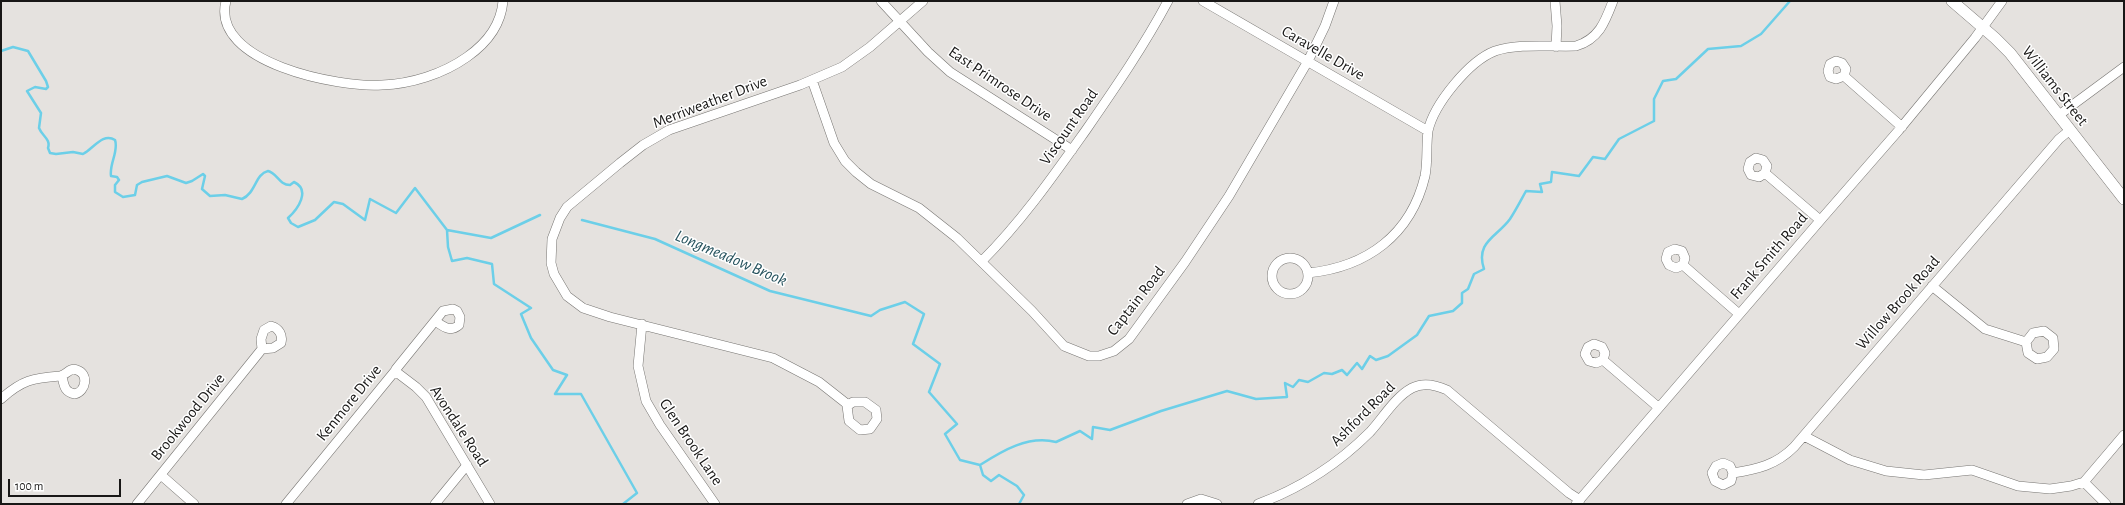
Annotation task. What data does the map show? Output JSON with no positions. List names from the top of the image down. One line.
{"streets":{"main road":["Williams Street"],"street":["Caravelle Drive","East Primrose Drive","Merriweather Drive","Viscount Road","Frank Smith Road","Captain Road","Willow Brook Road","Kenmore Drive","Ashford Road","Brookwood Drive","Avondale Road","Glen Brook Lane"]},"crossings":[["Caravelle Drive","Captain Road"],["East Primrose Drive","Merriweather Drive"],["East Primrose Drive","Viscount Road"],["Williams Street","Frank Smith Road"],["Williams Street","Willow Brook Road"],["Merriweather Drive","Captain Road"],["Merriweather Drive","Glen Brook Lane"],["Viscount Road","Captain Road"],["Frank Smith Road","Ashford Road"],["Kenmore Drive","Avondale Road"]],"water":["Longmeadow Brook"],"scale_bar":"100 m"}
